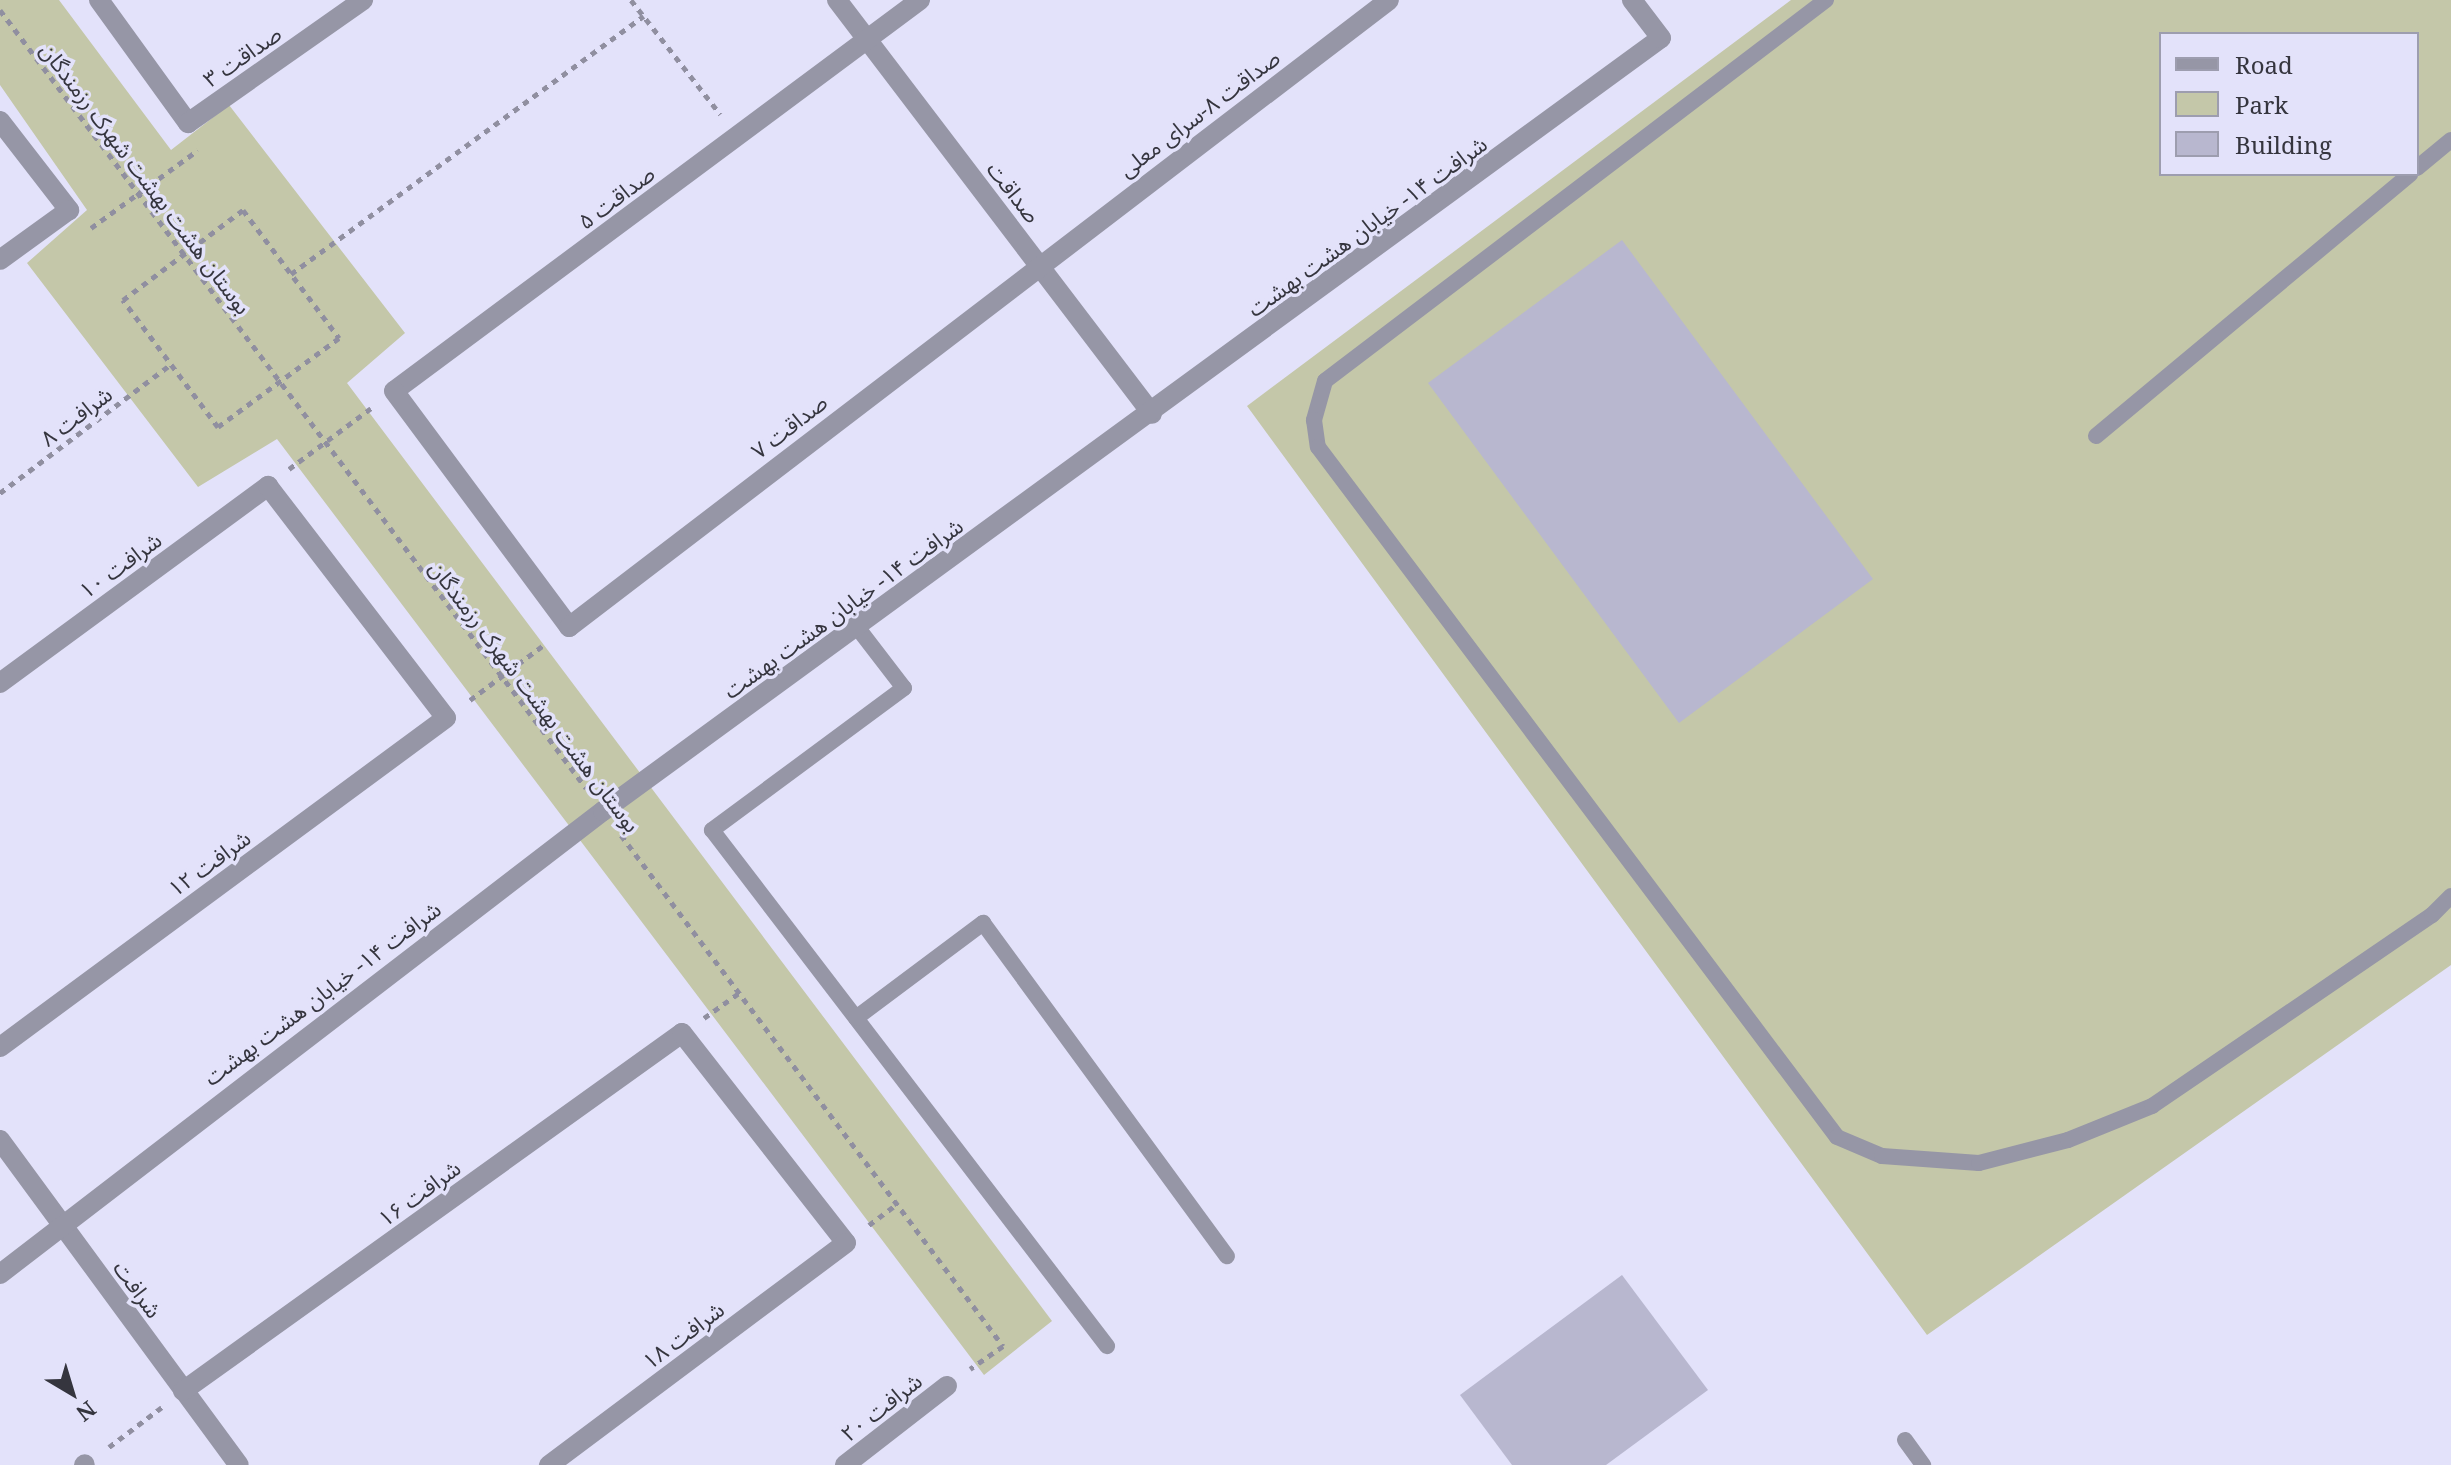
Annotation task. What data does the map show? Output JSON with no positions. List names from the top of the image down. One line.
{"streets":{"street":["صداقت ۳","صداقت ۸-سرای معلی","صداقت","صداقت ۵","شرافت ۱۴- خیابان هشت بهشت","صداقت ۷","شرافت ۱۰","شرافت ۱۲","شرافت ۱۶","شرافت","شرافت ۱۸","شرافت ۲۰"],"path":["بوستان هشت بهشت شهرک رزمندگان","شرافت ۸"]},"crossings":[["صداقت ۸-سرای معلی","صداقت"],["صداقت ۸-سرای معلی","صداقت ۷"],["بوستان هشت بهشت شهرک رزمندگان","شرافت ۱۴- خیابان هشت بهشت"],["بوستان هشت بهشت شهرک رزمندگان","شرافت ۲۰"],["صداقت","صداقت ۵"],["صداقت","شرافت ۱۴- خیابان هشت بهشت"],["صداقت","صداقت ۷"],["شرافت ۱۴- خیابان هشت بهشت","شرافت"],["شرافت ۱۶","شرافت"],["شرافت ۱۶","شرافت ۱۸"]],"legend":["Road","Park","Building"],"north":"bottom right"}
